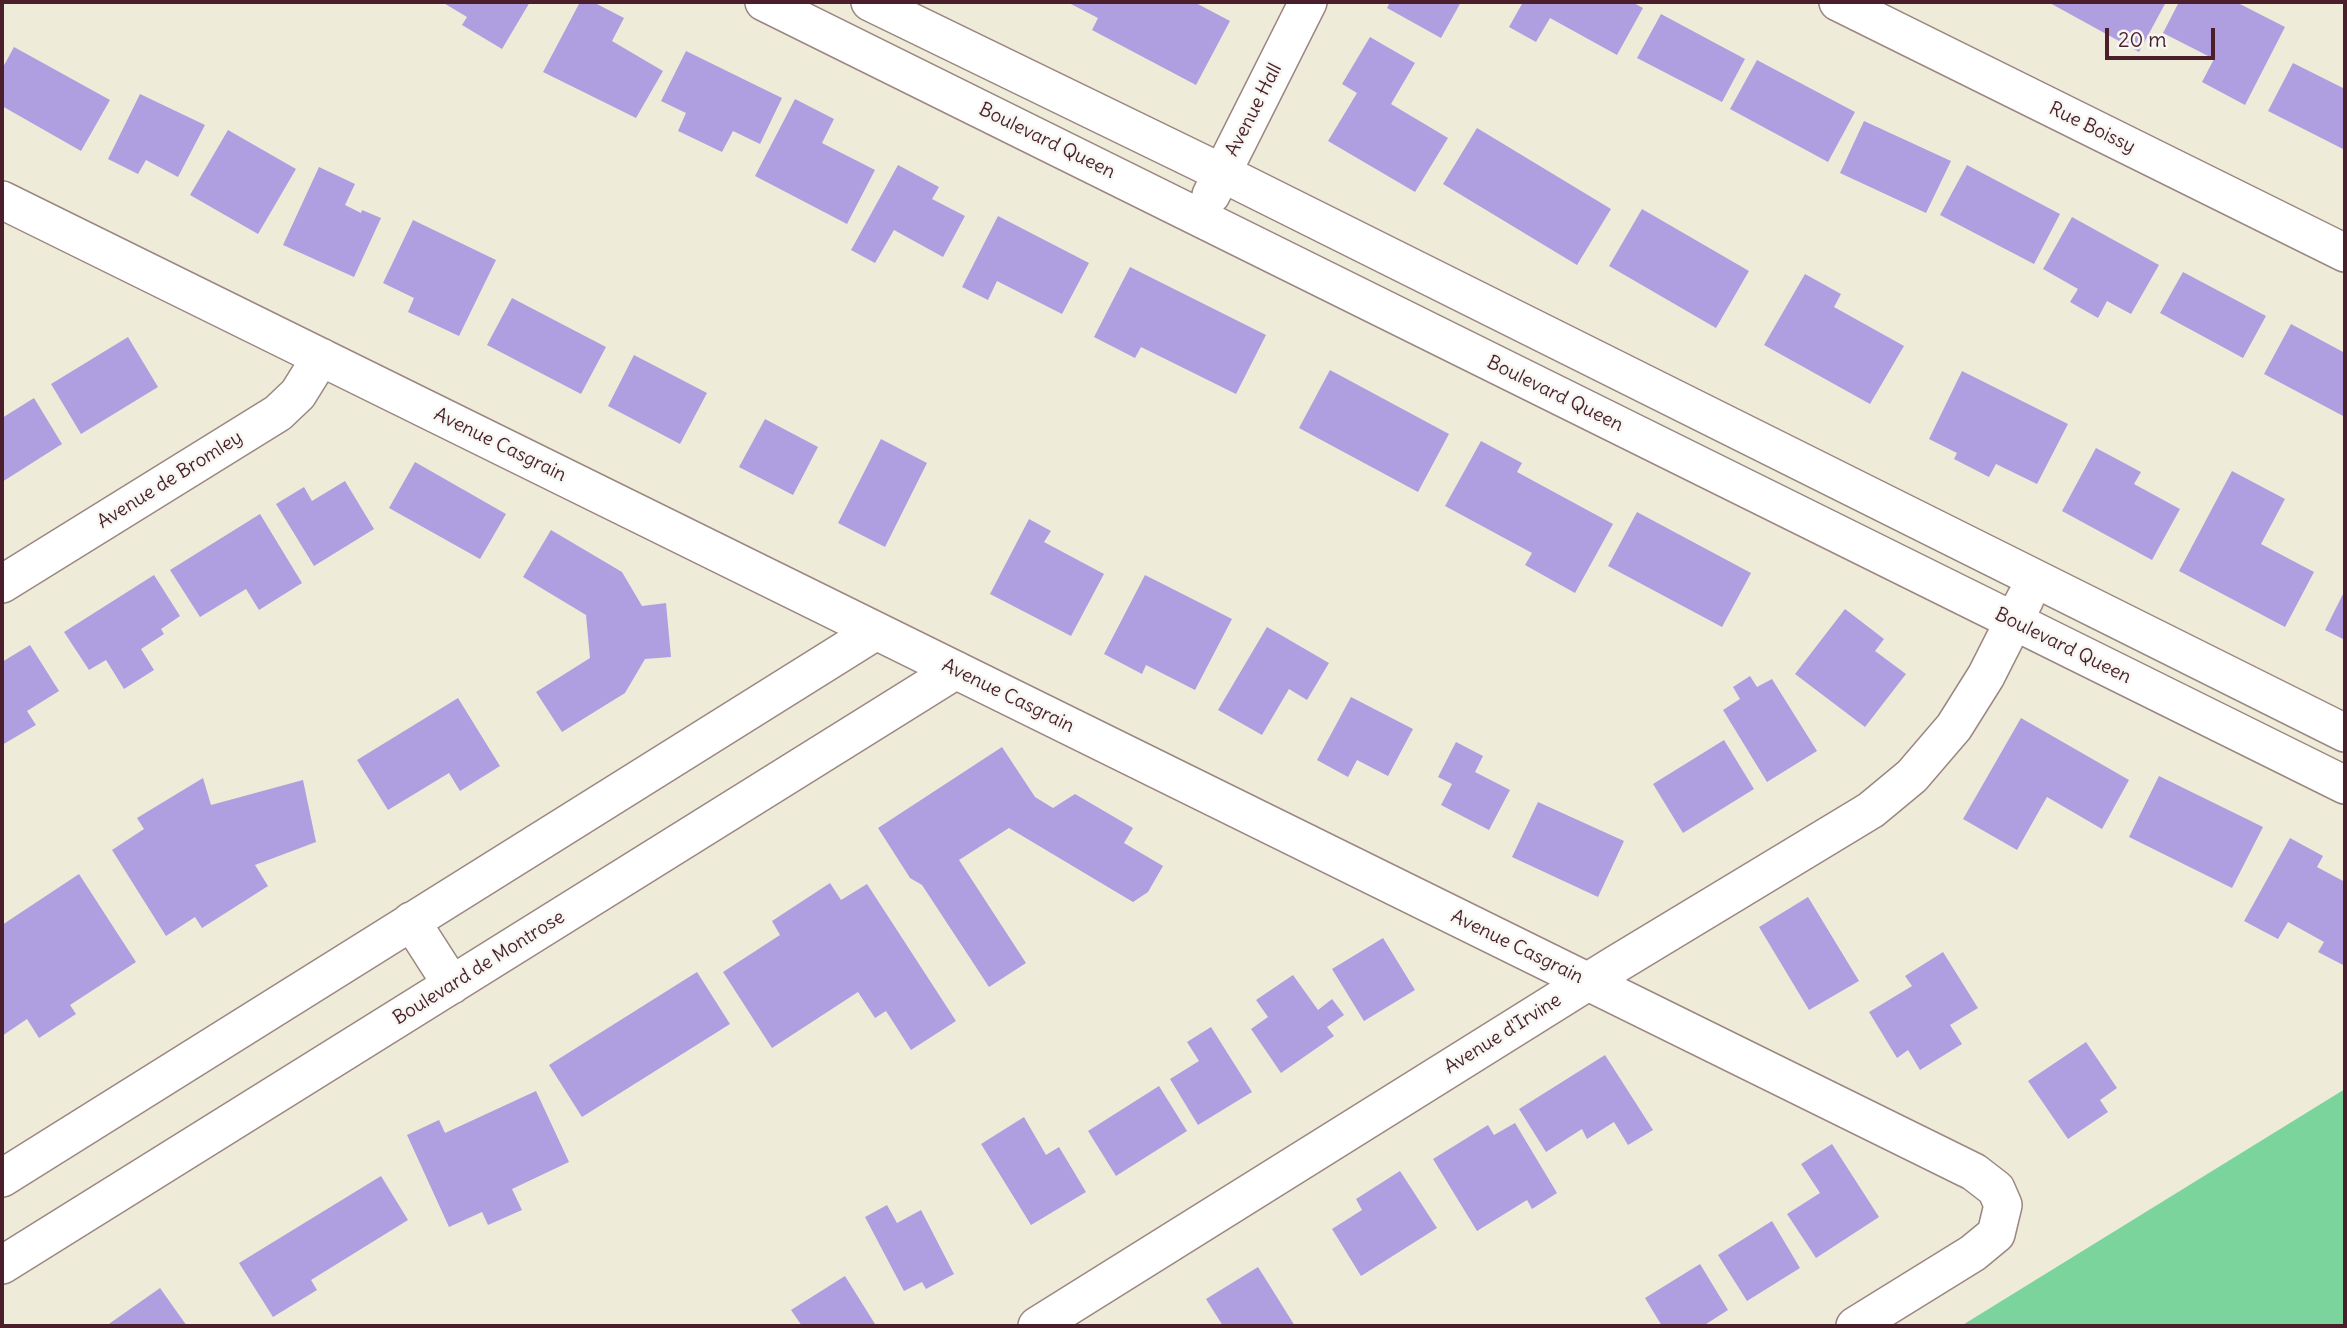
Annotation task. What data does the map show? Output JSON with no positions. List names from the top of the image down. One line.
{"streets":{"street":["Avenue Hall","Rue Boissy","Boulevard Queen","Avenue Casgrain","Avenue de Bromley","Boulevard de Montrose","Avenue d'Irvine"]},"crossings":[["Avenue Hall","Boulevard Queen"],["Boulevard Queen","Avenue d'Irvine"],["Avenue Casgrain","Avenue de Bromley"],["Avenue Casgrain","Boulevard de Montrose"],["Avenue Casgrain","Avenue d'Irvine"]],"scale_bar":"20 m"}
